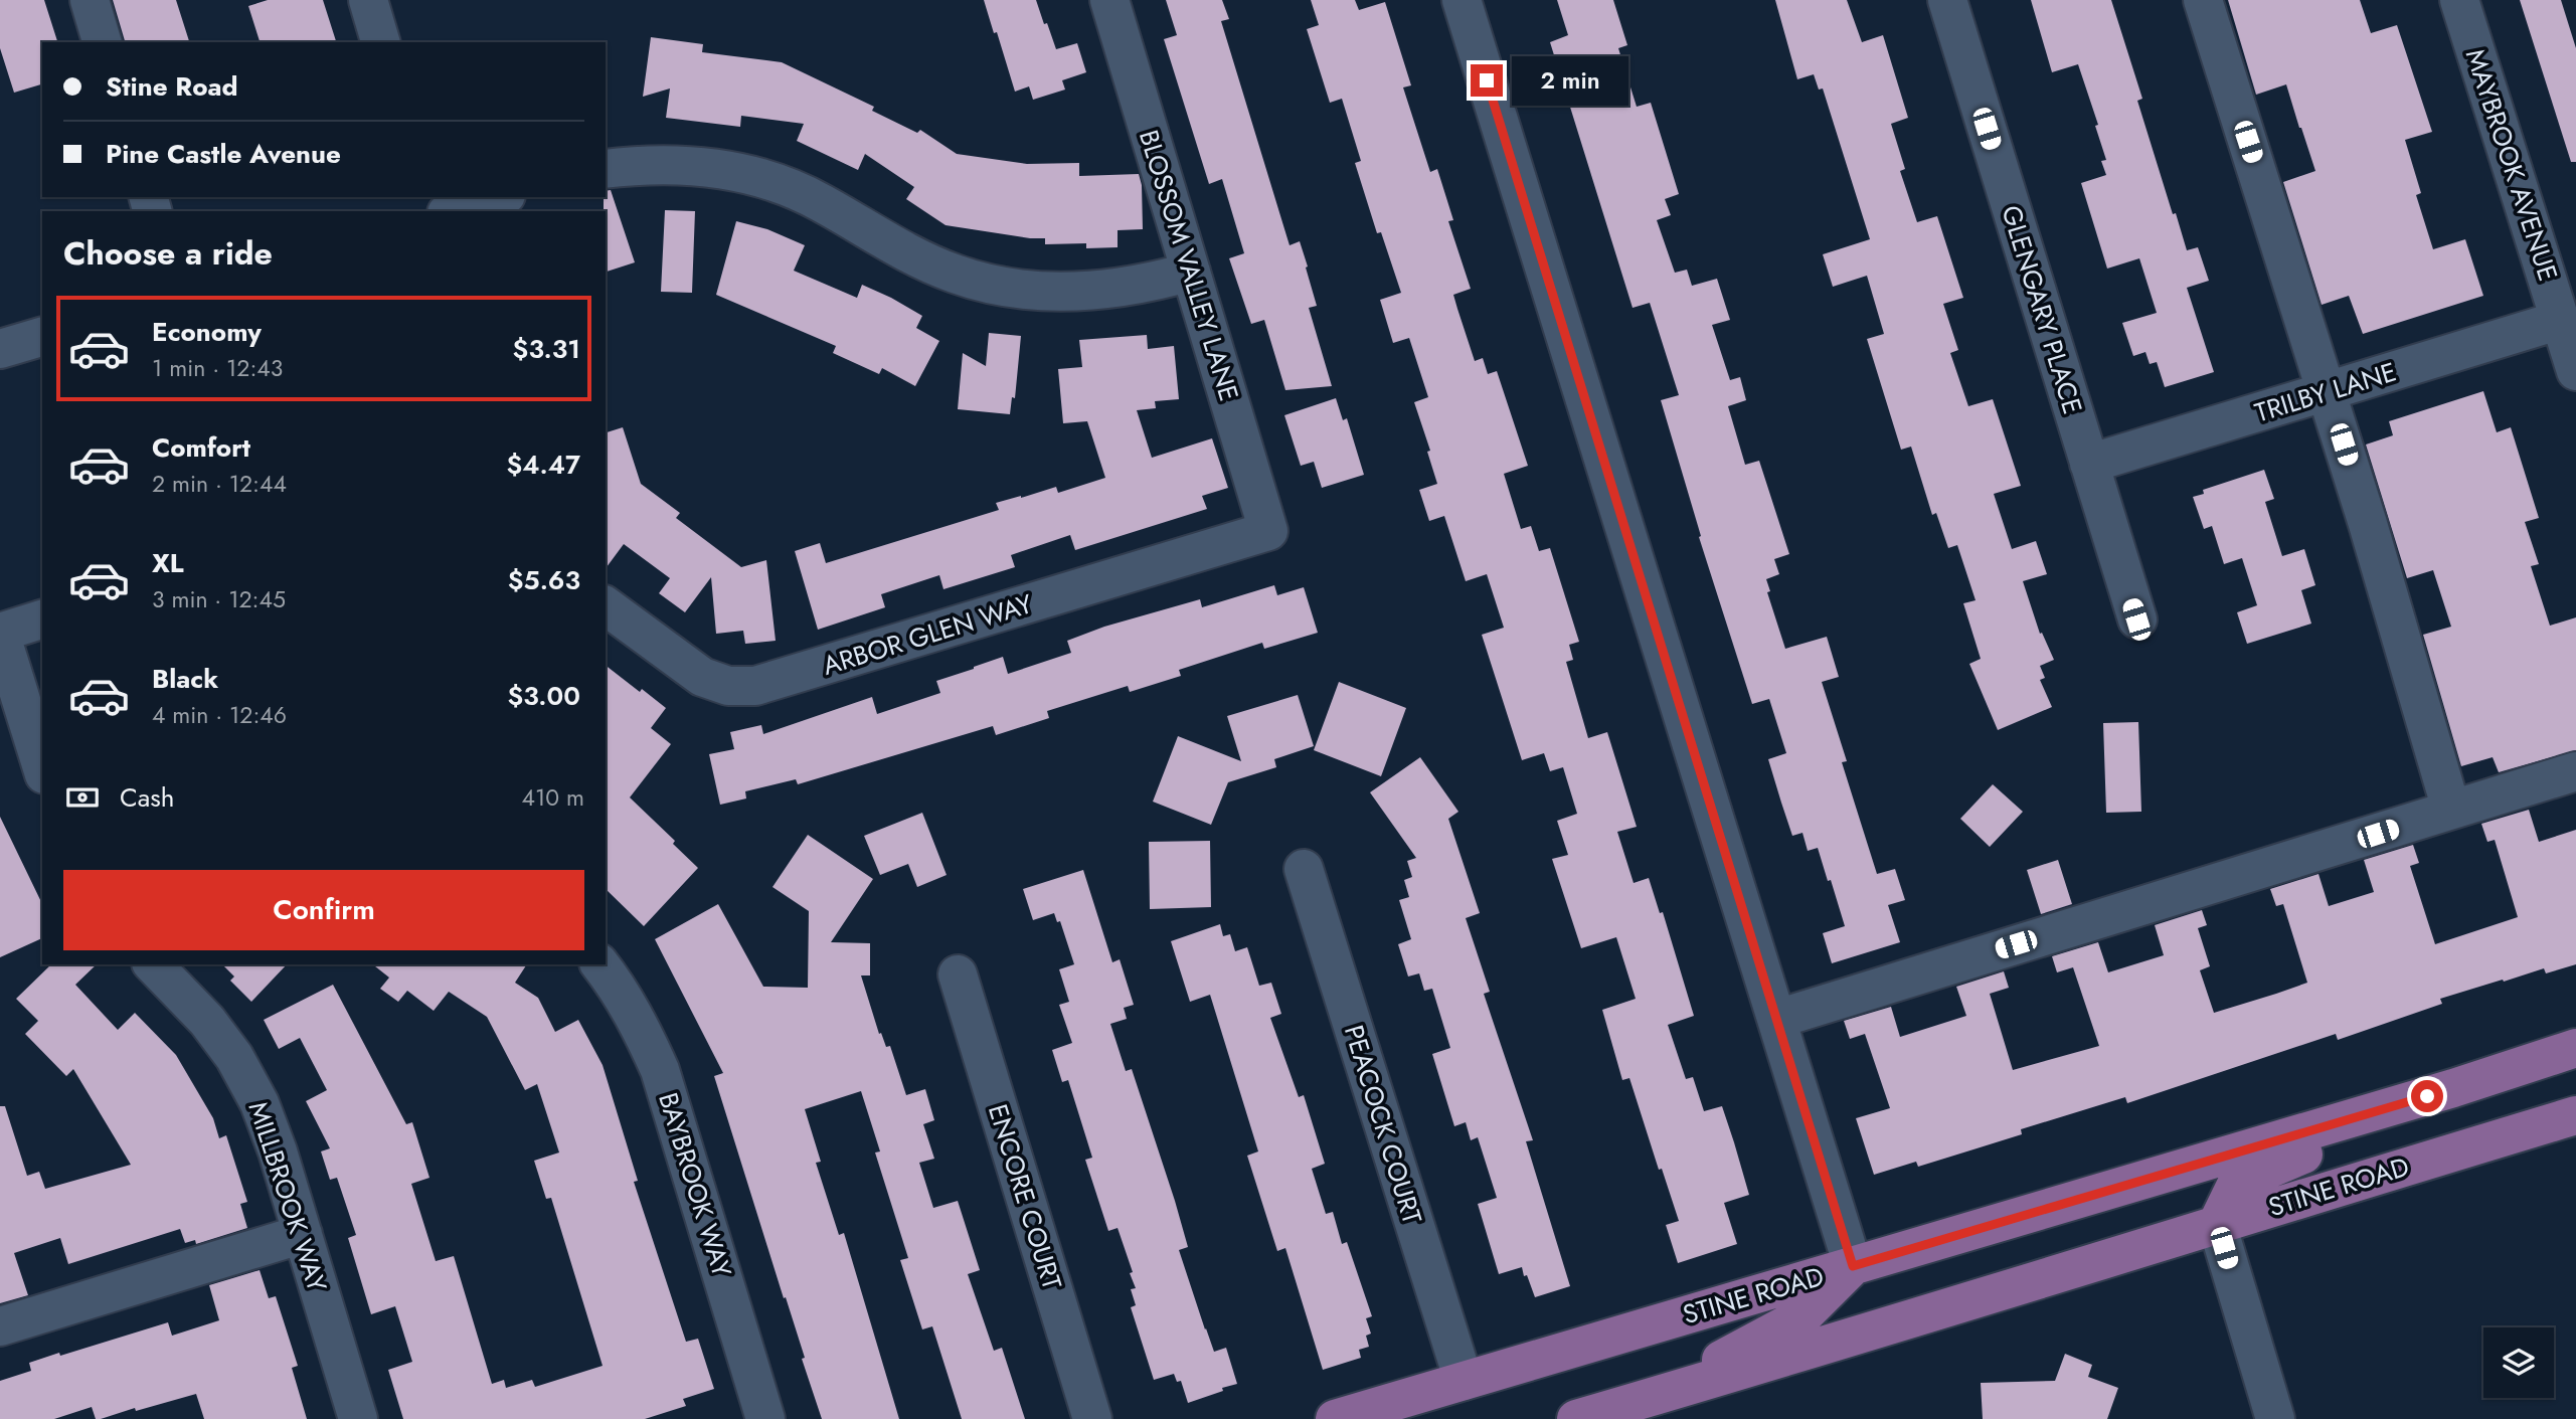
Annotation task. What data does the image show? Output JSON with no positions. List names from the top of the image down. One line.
{"streets":{"main road":["STINE ROAD"],"street":["MAYBROOK AVENUE","BLOSSOM VALLEY LANE","GLENGARY PLACE","TRILBY LANE","ARBOR GLEN WAY","PEACOCK COURT","BAYBROOK WAY","MILLBROOK WAY","ENCORE COURT"]},"crossings":[["MAYBROOK AVENUE","TRILBY LANE"],["BLOSSOM VALLEY LANE","ARBOR GLEN WAY"],["GLENGARY PLACE","TRILBY LANE"],["PEACOCK COURT","STINE ROAD"]],"page":{"banner":["Stine Road","Pine Castle Avenue"],"bubble":"2 min","heading":"Choose a ride","list":[{"name":"Economy","note":"1 min · 12:43","value":"$3.31"},{"name":"Comfort","note":"2 min · 12:44","value":"$4.47"},{"name":"XL","note":"3 min · 12:45","value":"$5.63"},{"name":"Black","note":"4 min · 12:46","value":"$3.00"}],"pay":["Cash","410 m"],"buttons":"Confirm"}}
